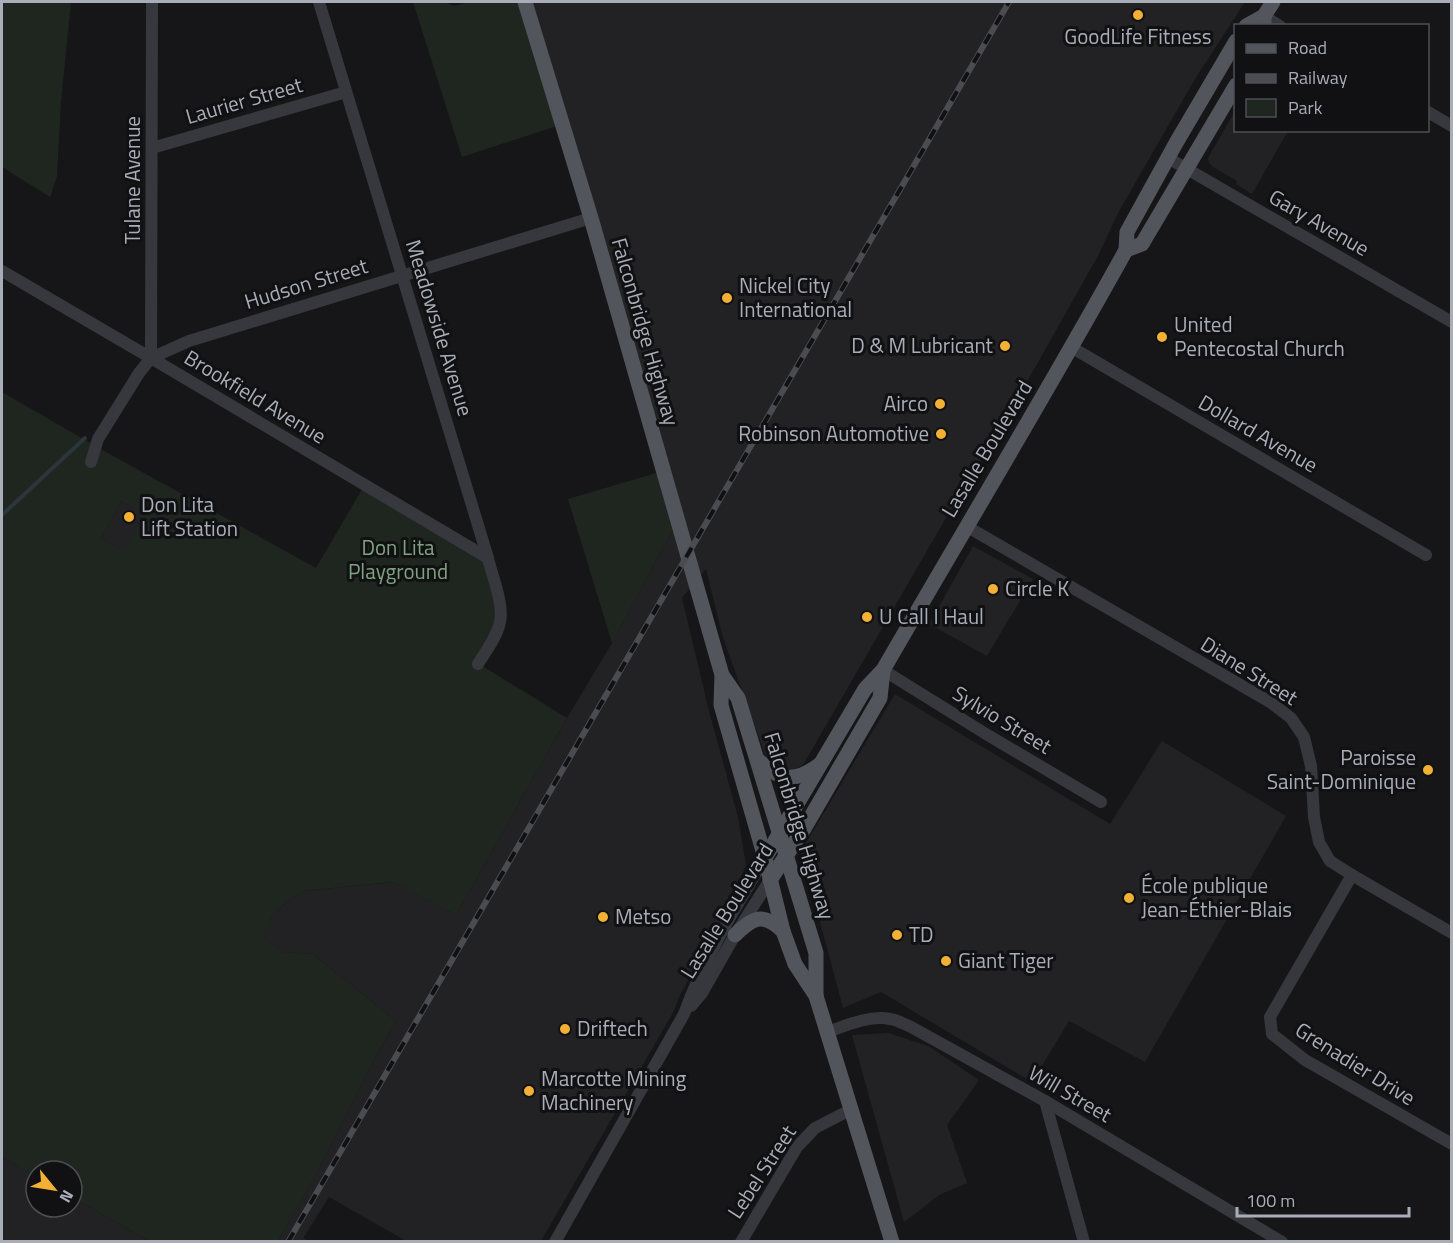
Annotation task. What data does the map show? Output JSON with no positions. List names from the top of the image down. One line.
{"streets":{"main road":["Falconbridge Highway","Lasalle Boulevard"],"street":["Laurier Street","Tulane Avenue","Gary Avenue","Hudson Street","Meadowside Avenue","Brookfield Avenue","Dollard Avenue","Diane Street","Sylvio Street","Grenadier Drive","Will Street","Lebel Street"]},"crossings":[["Laurier Street","Tulane Avenue"],["Laurier Street","Meadowside Avenue"],["Tulane Avenue","Hudson Street"],["Tulane Avenue","Brookfield Avenue"],["Gary Avenue","Lasalle Boulevard"],["Hudson Street","Meadowside Avenue"],["Hudson Street","Falconbridge Highway"],["Hudson Street","Brookfield Avenue"],["Meadowside Avenue","Brookfield Avenue"],["Falconbridge Highway","Lasalle Boulevard"],["Falconbridge Highway","Will Street"],["Falconbridge Highway","Lebel Street"],["Dollard Avenue","Lasalle Boulevard"],["Lasalle Boulevard","Diane Street"],["Lasalle Boulevard","Sylvio Street"],["Diane Street","Grenadier Drive"]],"parks":["Don Lita Playground"],"places":["GoodLife Fitness","Nickel City International","United Pentecostal Church","D & M Lubricant","Airco","Robinson Automotive","Don Lita Lift Station","Circle K","U Call I Haul","Paroisse Saint-Dominique","École publique Jean-Éthier-Blais","Metso","TD","Giant Tiger","Driftech","Marcotte Mining Machinery"],"legend":["Road","Railway","Park"],"scale_bar":"100 m","north":"bottom right"}
